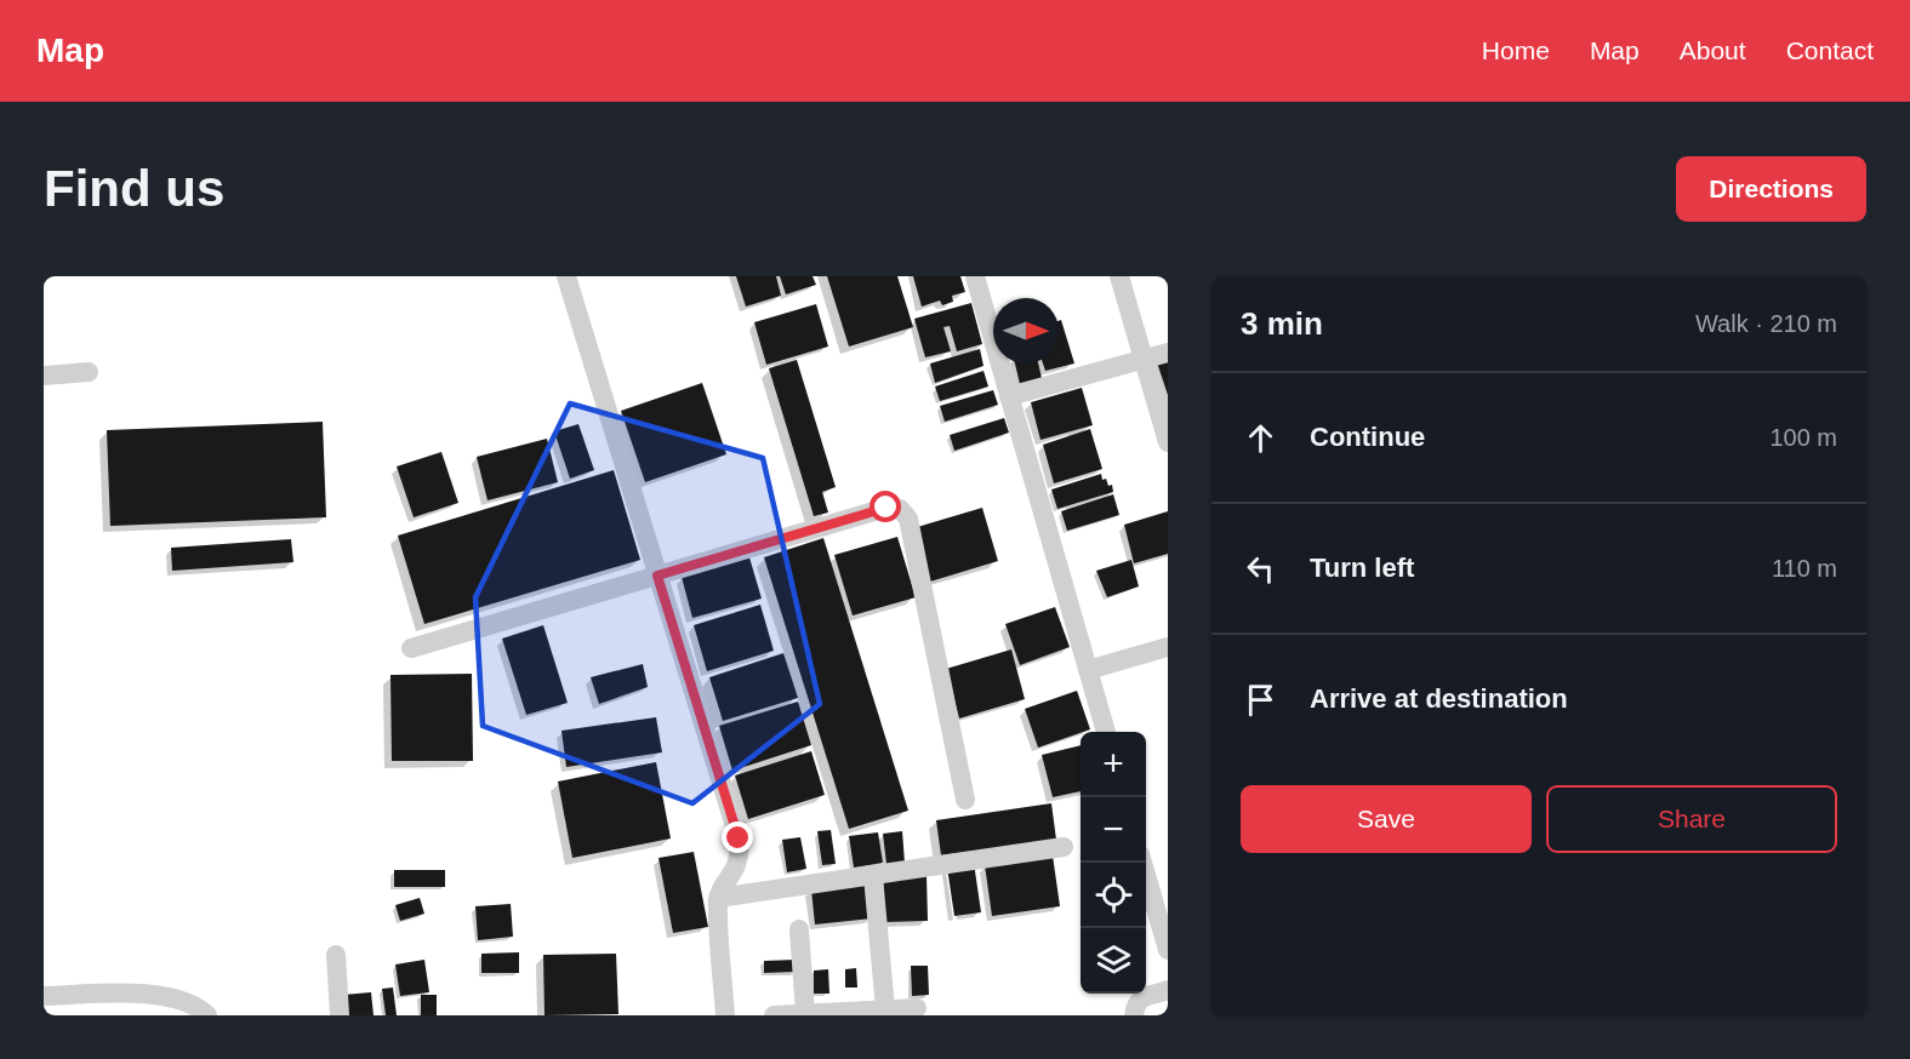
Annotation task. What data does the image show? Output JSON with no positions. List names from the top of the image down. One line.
{"north":"right","page":{"header":"Map","nav":["Home","Map","About","Contact"],"buttons":["Directions",["Save","Share"]],"title":"Find us","heading":["3 min","Walk · 210 m"],"list":[["Continue","100 m"],["Turn left","110 m"],"Arrive at destination"],"map_buttons":["+","−"]}}
